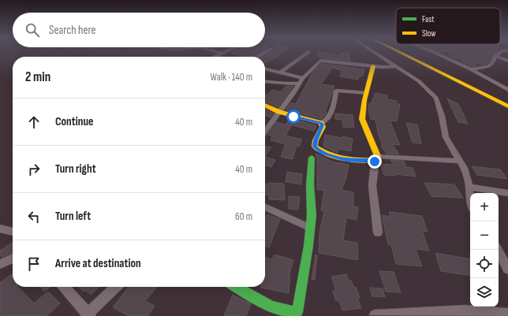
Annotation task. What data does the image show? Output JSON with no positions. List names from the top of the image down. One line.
{"legend":["Fast","Slow"],"page":{"search":"Search here","heading":["2 min","Walk · 140 m"],"list":[["Continue","40 m"],["Turn right","40 m"],["Turn left","60 m"],"Arrive at destination"],"map_buttons":["+","−"]}}
